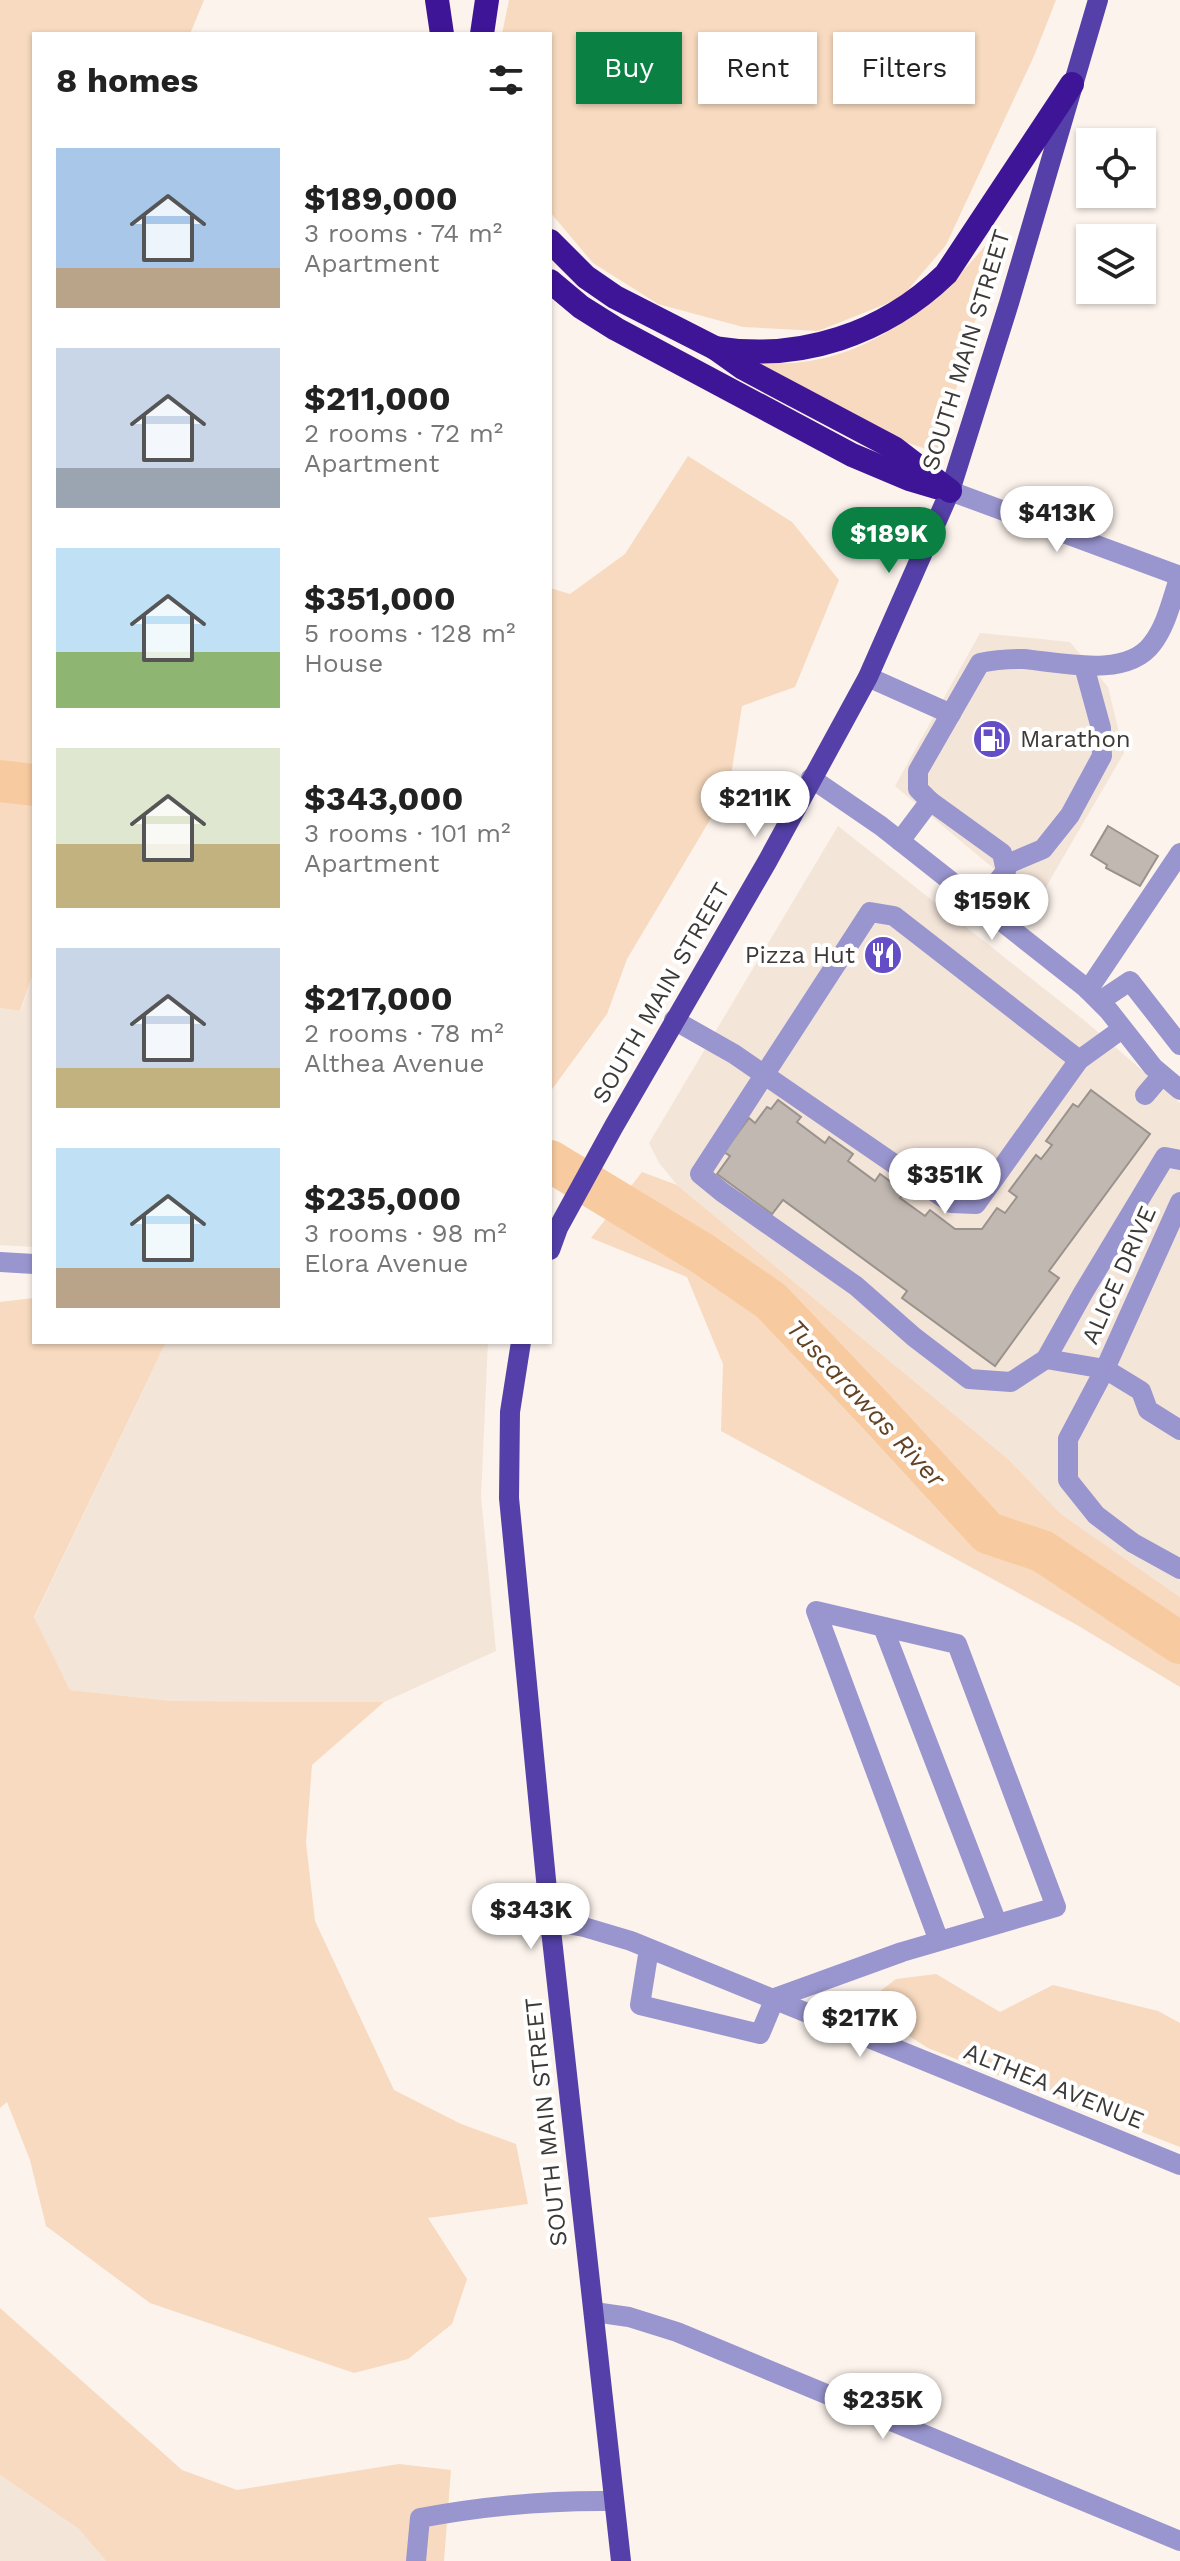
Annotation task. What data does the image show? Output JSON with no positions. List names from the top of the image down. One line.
{"streets":{"main road":["SOUTH MAIN STREET"],"street":["ALICE DRIVE","ALTHEA AVENUE"]},"crossings":[["SOUTH MAIN STREET","ALTHEA AVENUE"]],"water":["Tuscarawas River"],"places":{"fuel station":["Marathon"],"restaurant":["Pizza Hut"]},"page":{"chip":["Buy","Rent","Filters"],"heading":"8 homes","list":[{"name":"$189,000","note":"3 rooms · 74 m² · Apartment"},{"name":"$211,000","note":"2 rooms · 72 m² · Apartment"},{"name":"$351,000","note":"5 rooms · 128 m² · House"},{"name":"$343,000","note":"3 rooms · 101 m² · Apartment"},{"name":"$217,000","note":"2 rooms · 78 m² · Althea Avenue"},{"name":"$235,000","note":"3 rooms · 98 m² · Elora Avenue"}],"price":["$413K","$189K","$211K","$159K","$351K","$343K","$217K","$235K"]}}
